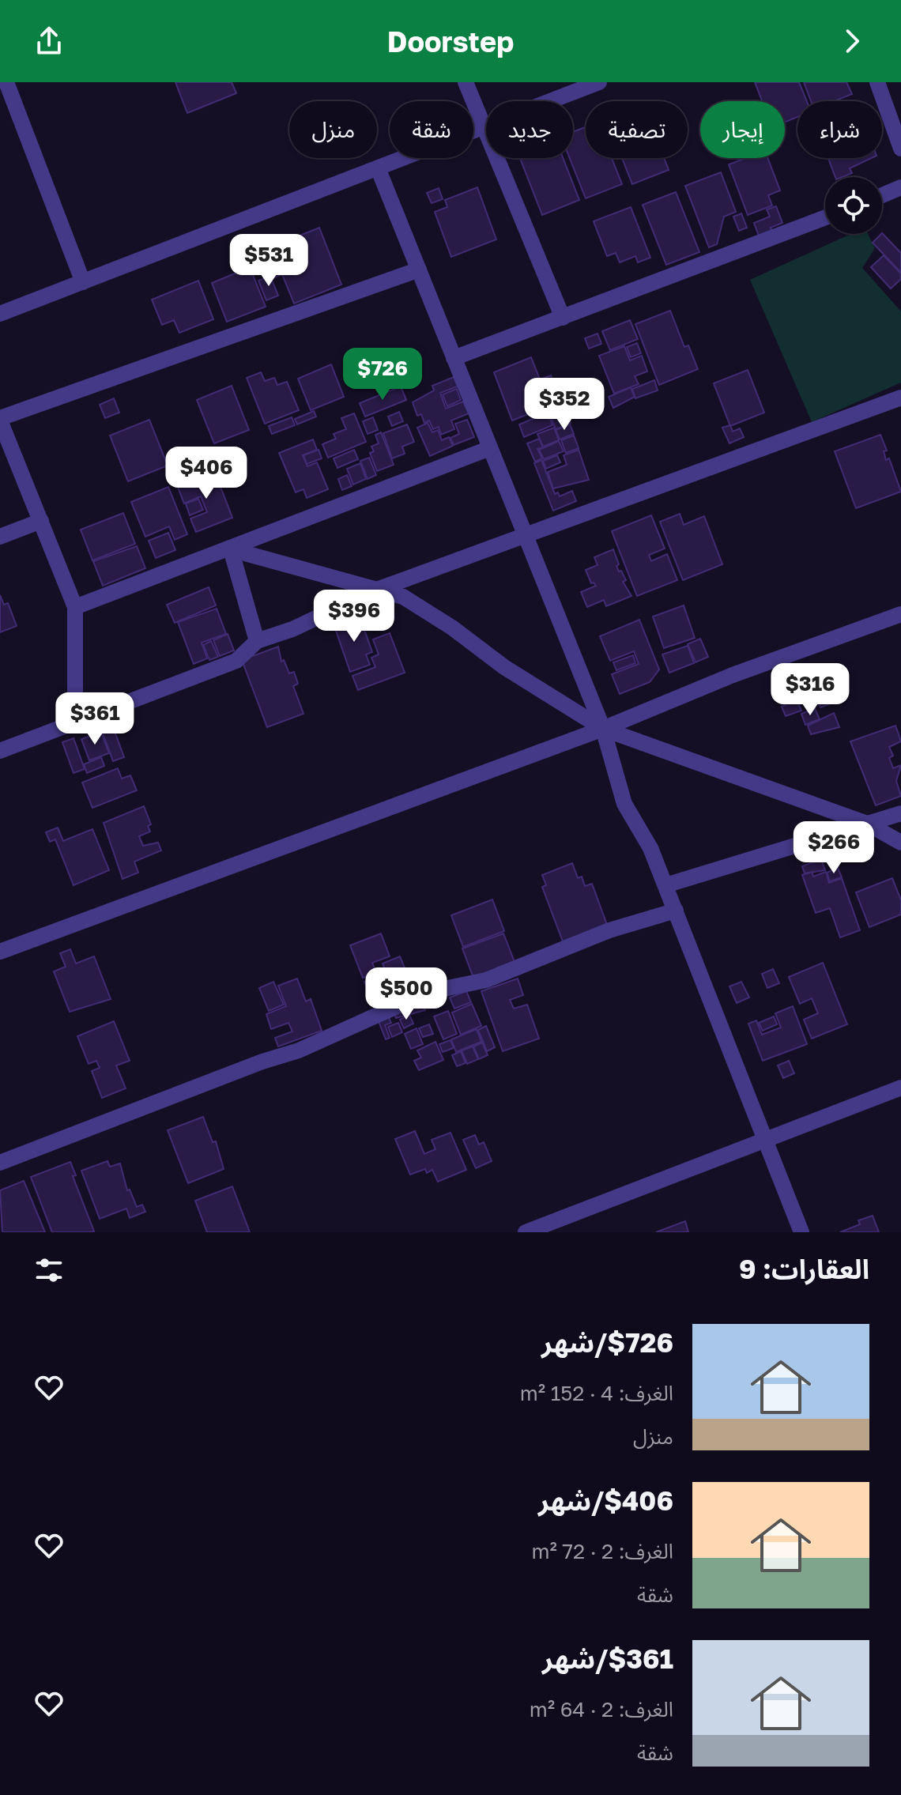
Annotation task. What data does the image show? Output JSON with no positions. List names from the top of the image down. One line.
{"page":{"header":"Doorstep","chip":["شراء","إيجار","تصفية","جديد","شقة","منزل"],"price":["$531","$726","$352","$406","$396","$316","$361","$266","$500"],"heading":"العقارات: 9","list":[{"name":"$726/شهر","note":"الغرف: 4 · 152 m² · منزل"},{"name":"$406/شهر","note":"الغرف: 2 · 72 m² · شقة"},{"name":"$361/شهر","note":"الغرف: 2 · 64 m² · شقة"}]}}
